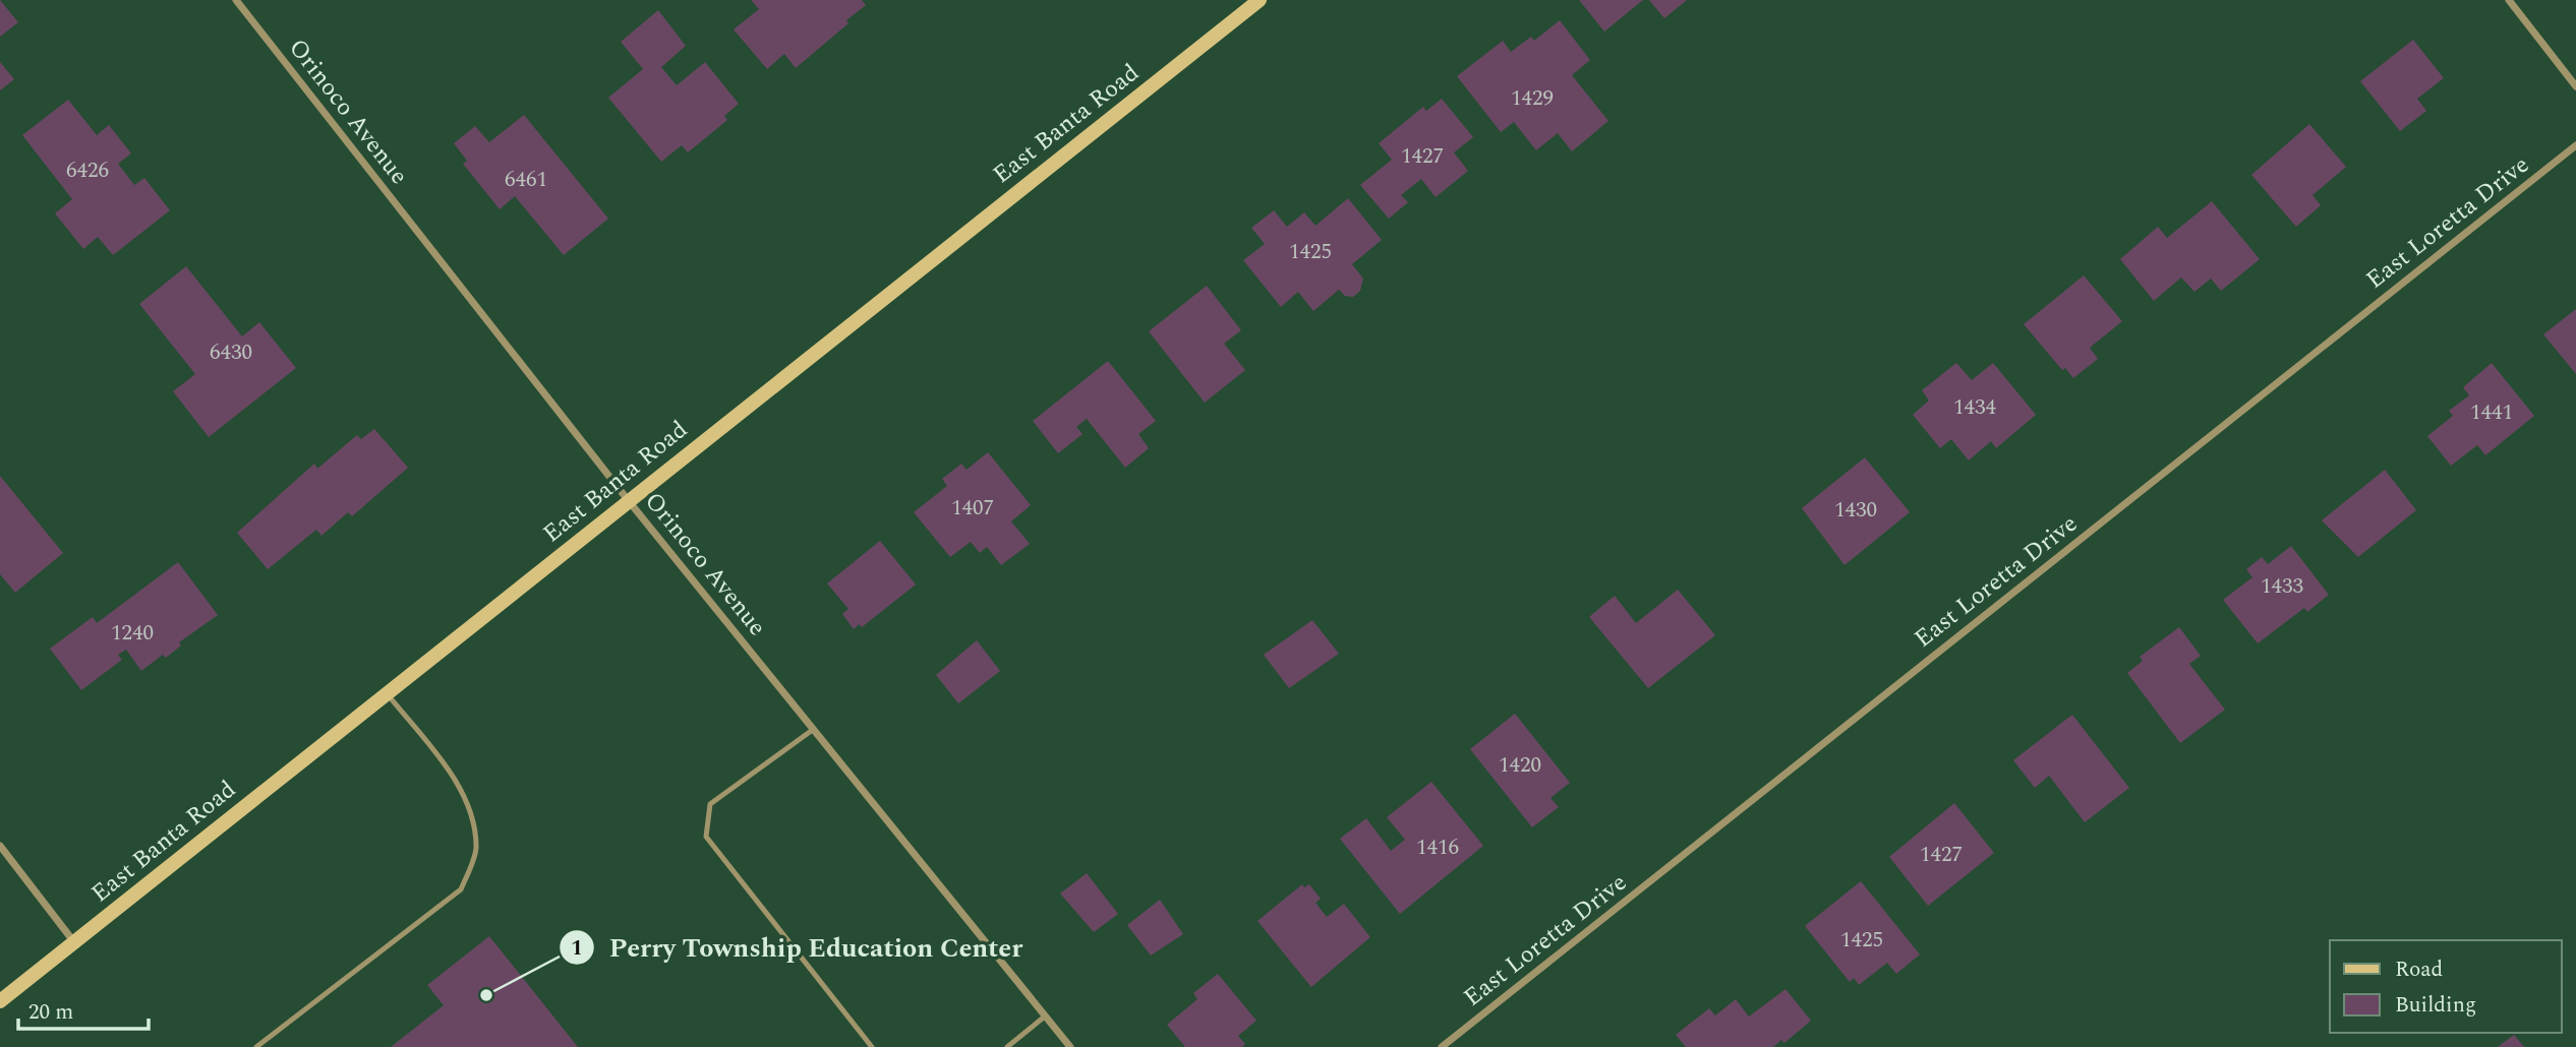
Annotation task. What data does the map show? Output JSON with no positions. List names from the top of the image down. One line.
{"streets":{"street":["Orinoco Avenue","East Banta Road","East Loretta Drive"]},"crossings":[["Orinoco Avenue","East Banta Road"]],"places":["Perry Township Education Center"],"house_numbers":["1429","1427","6426","6461","1425","6430","1434","1441","1407","1430","1433","1240","1420","1416","1427","1425"],"legend":["Road","Building"],"scale_bar":"20 m"}
